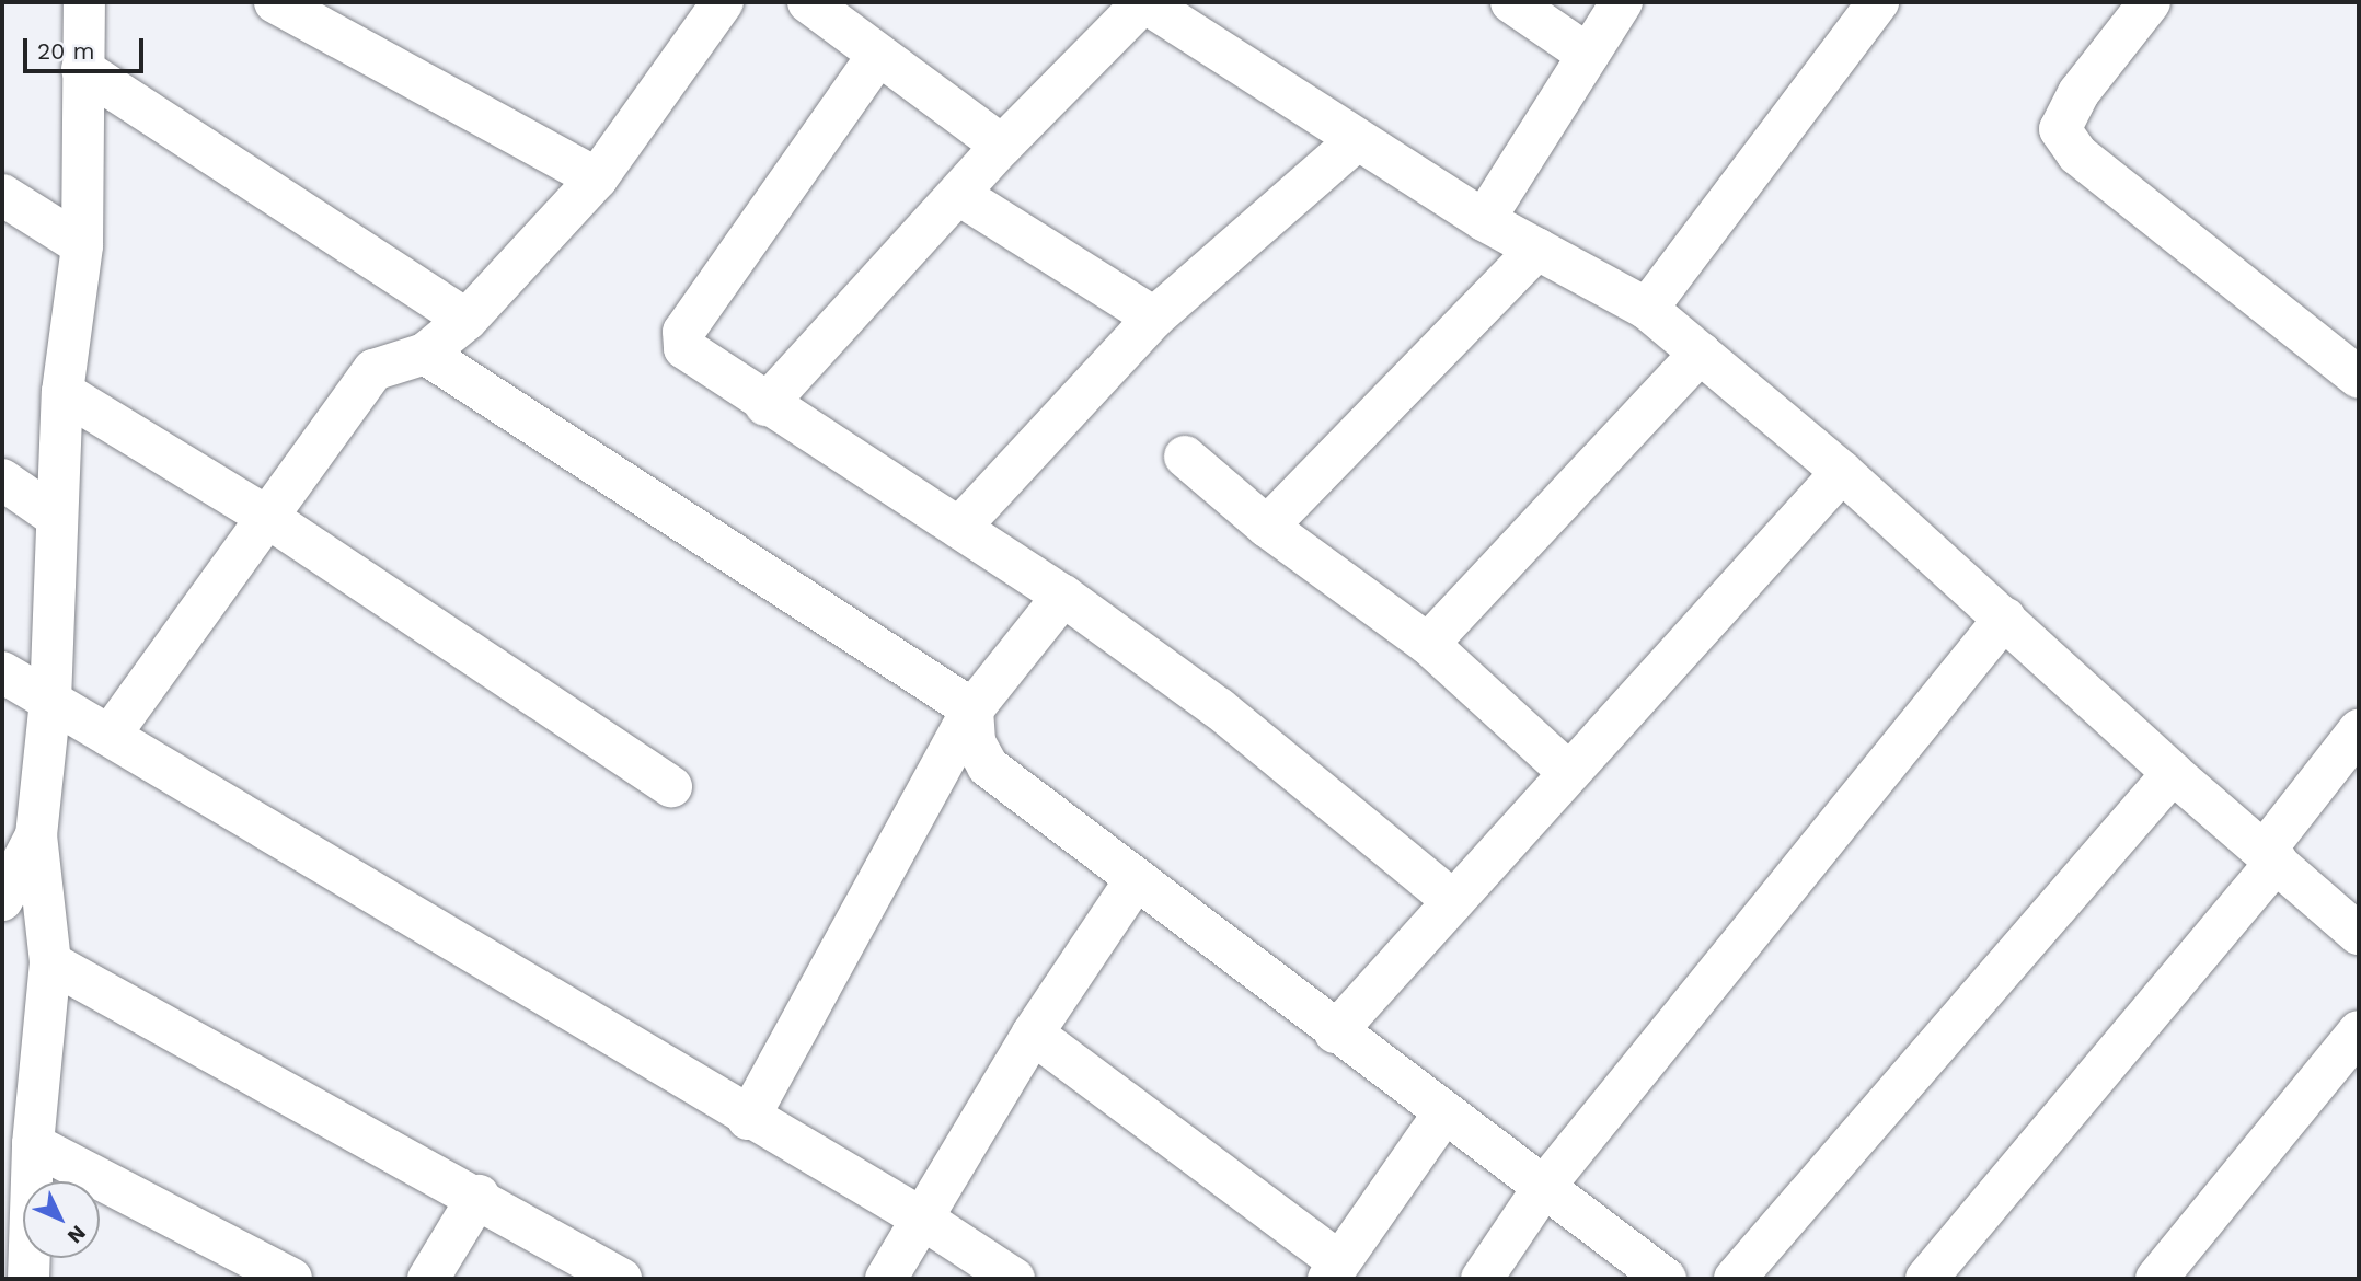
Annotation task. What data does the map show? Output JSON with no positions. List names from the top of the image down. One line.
{"scale_bar":"20 m","north":"bottom right"}
